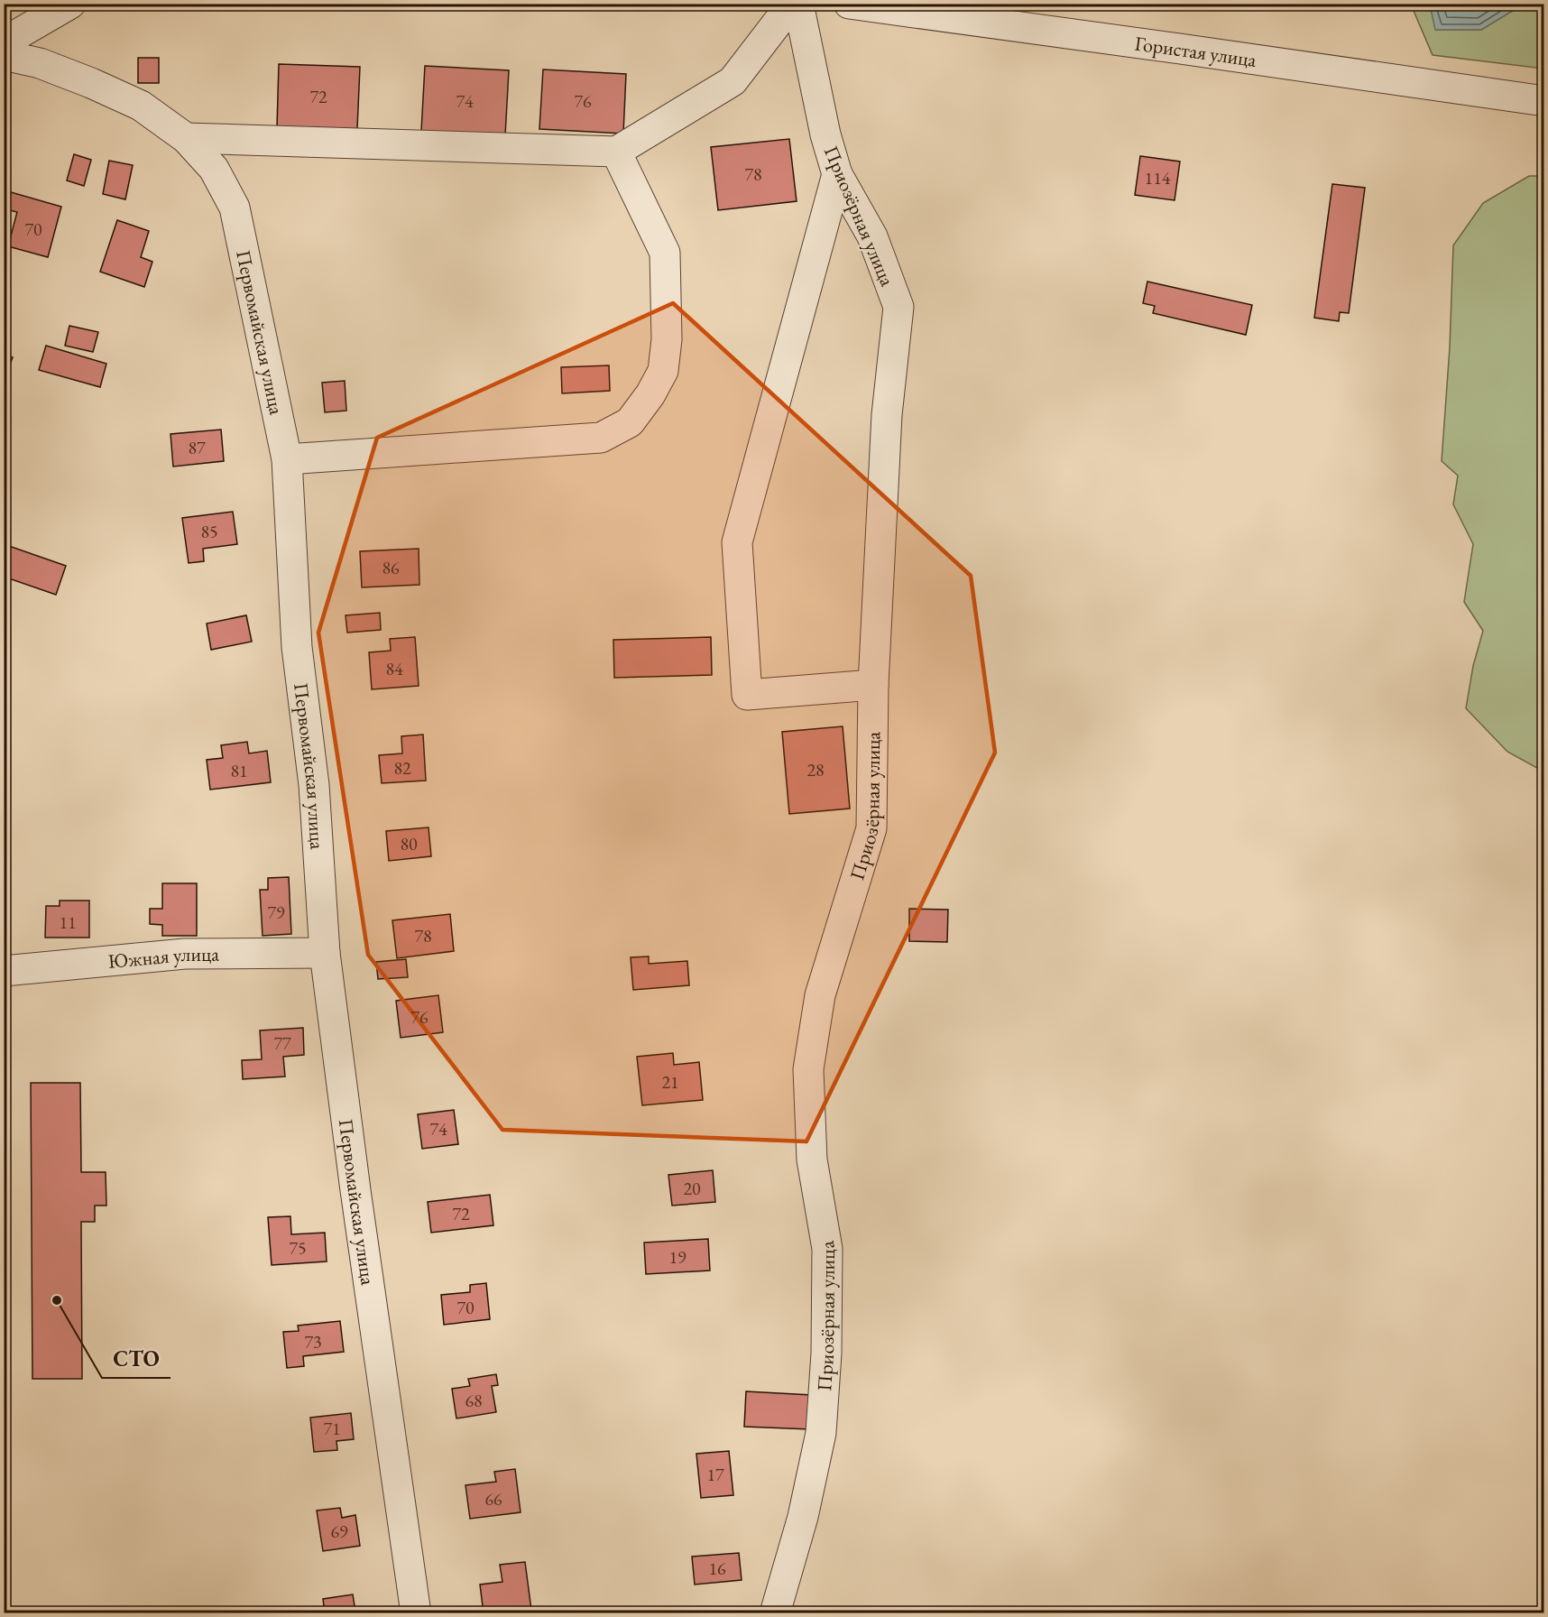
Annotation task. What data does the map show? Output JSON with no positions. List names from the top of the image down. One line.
{"streets":{"street":["Гористая улица","Приозёрная улица","Первомайская улица","Южная улица"]},"crossings":[["Первомайская улица","Южная улица"]],"places":["СТО"],"house_numbers":["72","74","76","78","114","70","87","85","86","84","82","28","81","80","79","11","78","76","77","21","74","20","72","75","19","70","73","68","71","17","66","69","16"]}
